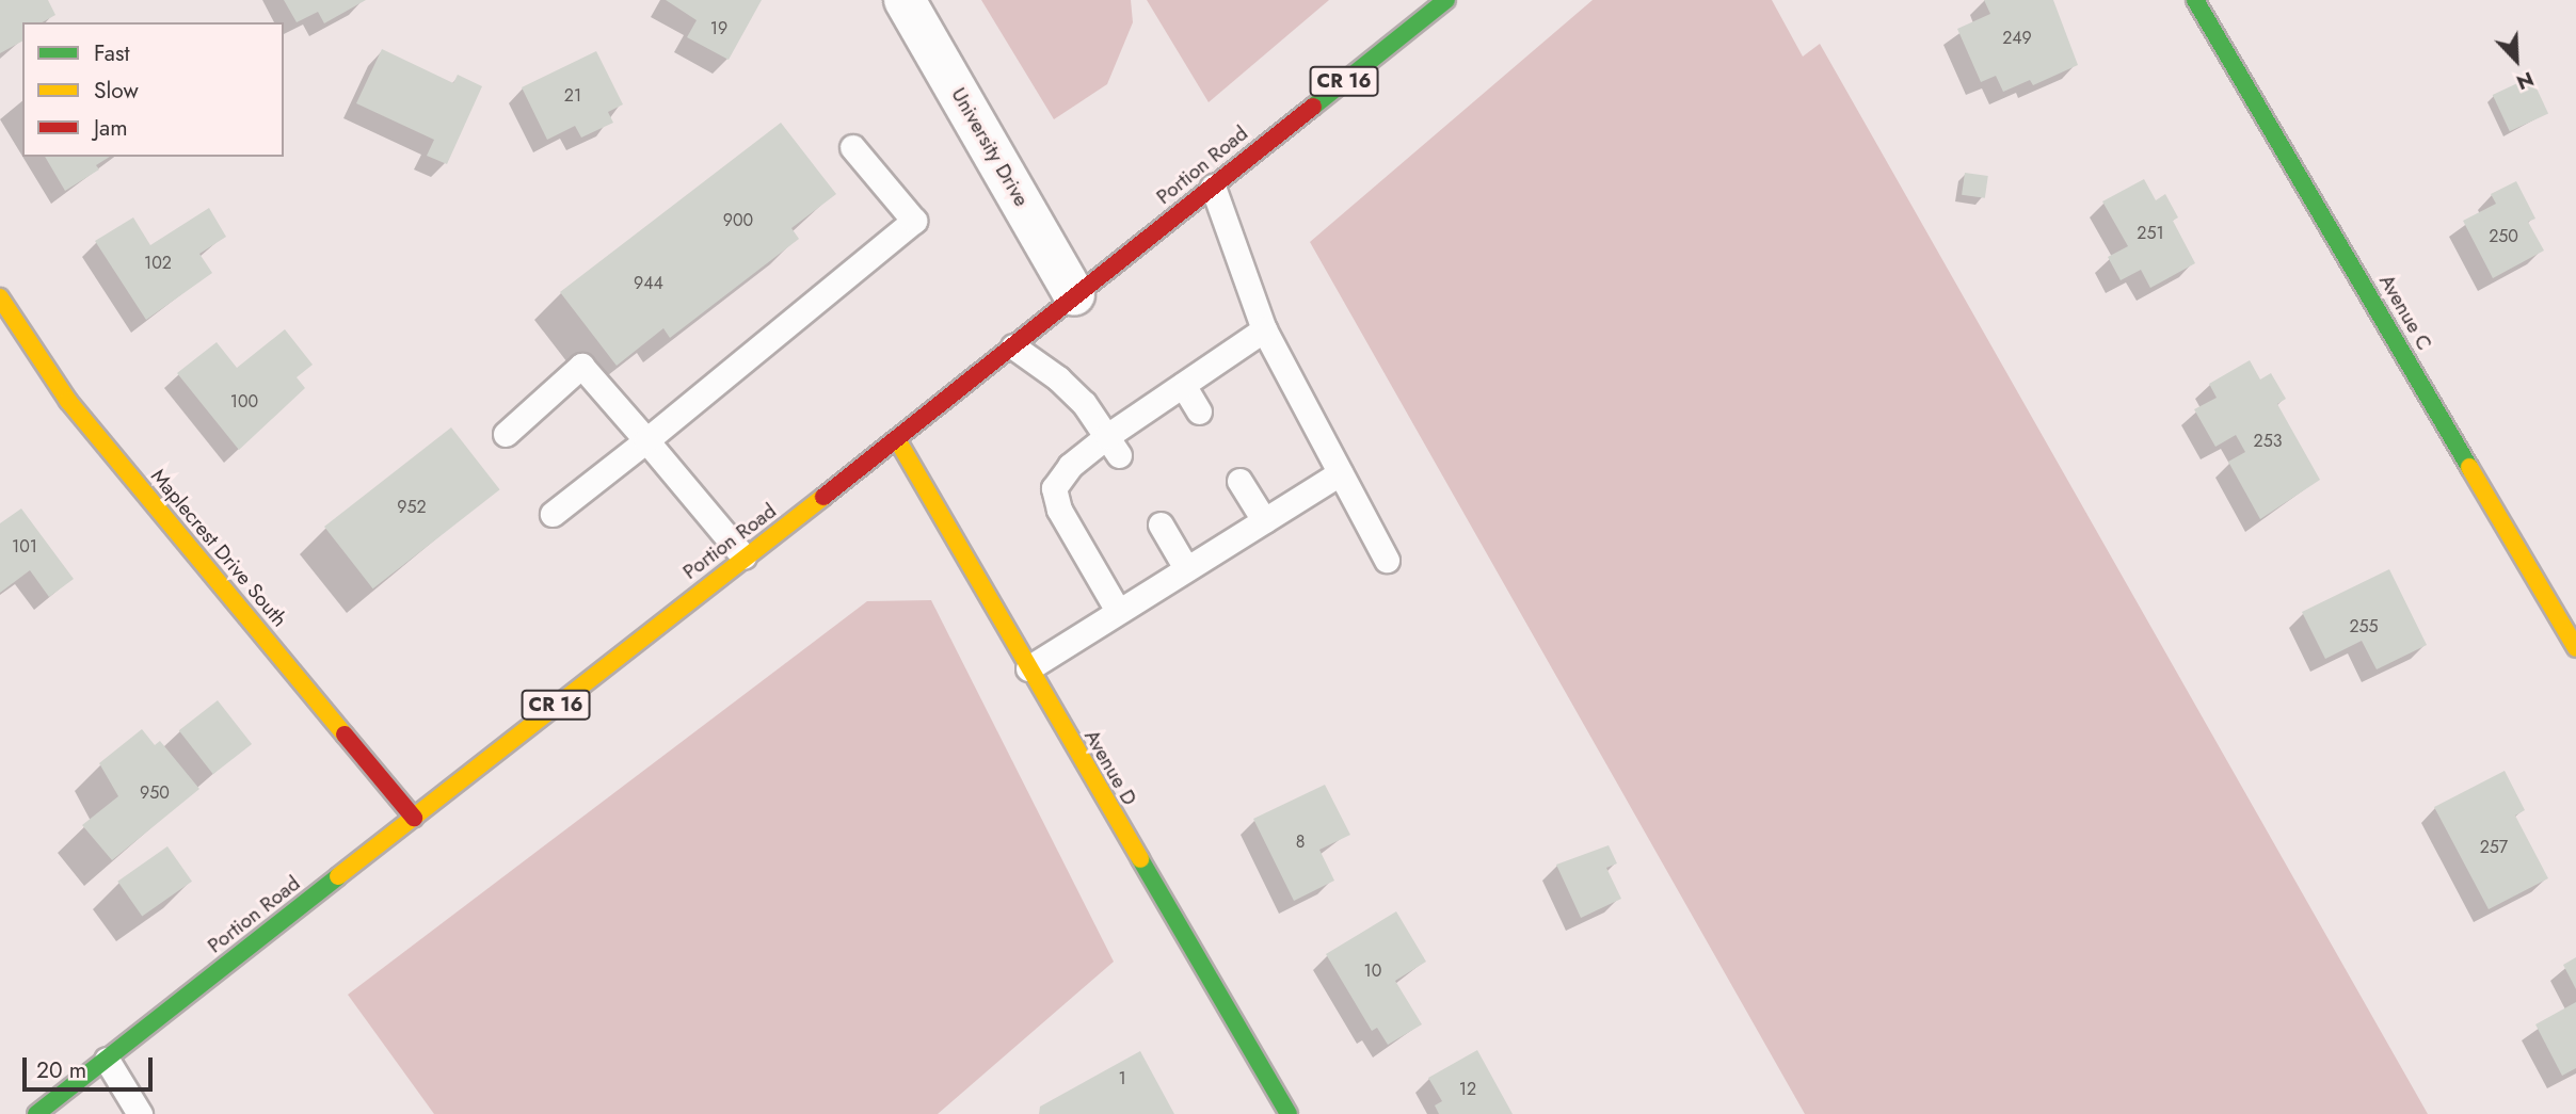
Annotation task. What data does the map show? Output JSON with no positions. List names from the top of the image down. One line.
{"streets":{"street":["CR 16","University Drive","Portion Road","Avenue C","Maplecrest Drive South","Avenue D"]},"crossings":[["University Drive","Portion Road"],["Portion Road","Maplecrest Drive South"],["Portion Road","Avenue D"]],"house_numbers":["19","249","21","900","251","250","102","944","100","253","952","101","255","950","8","257","10","1","12"],"legend":["Fast","Slow","Jam"],"scale_bar":"20 m","north":"bottom right"}
